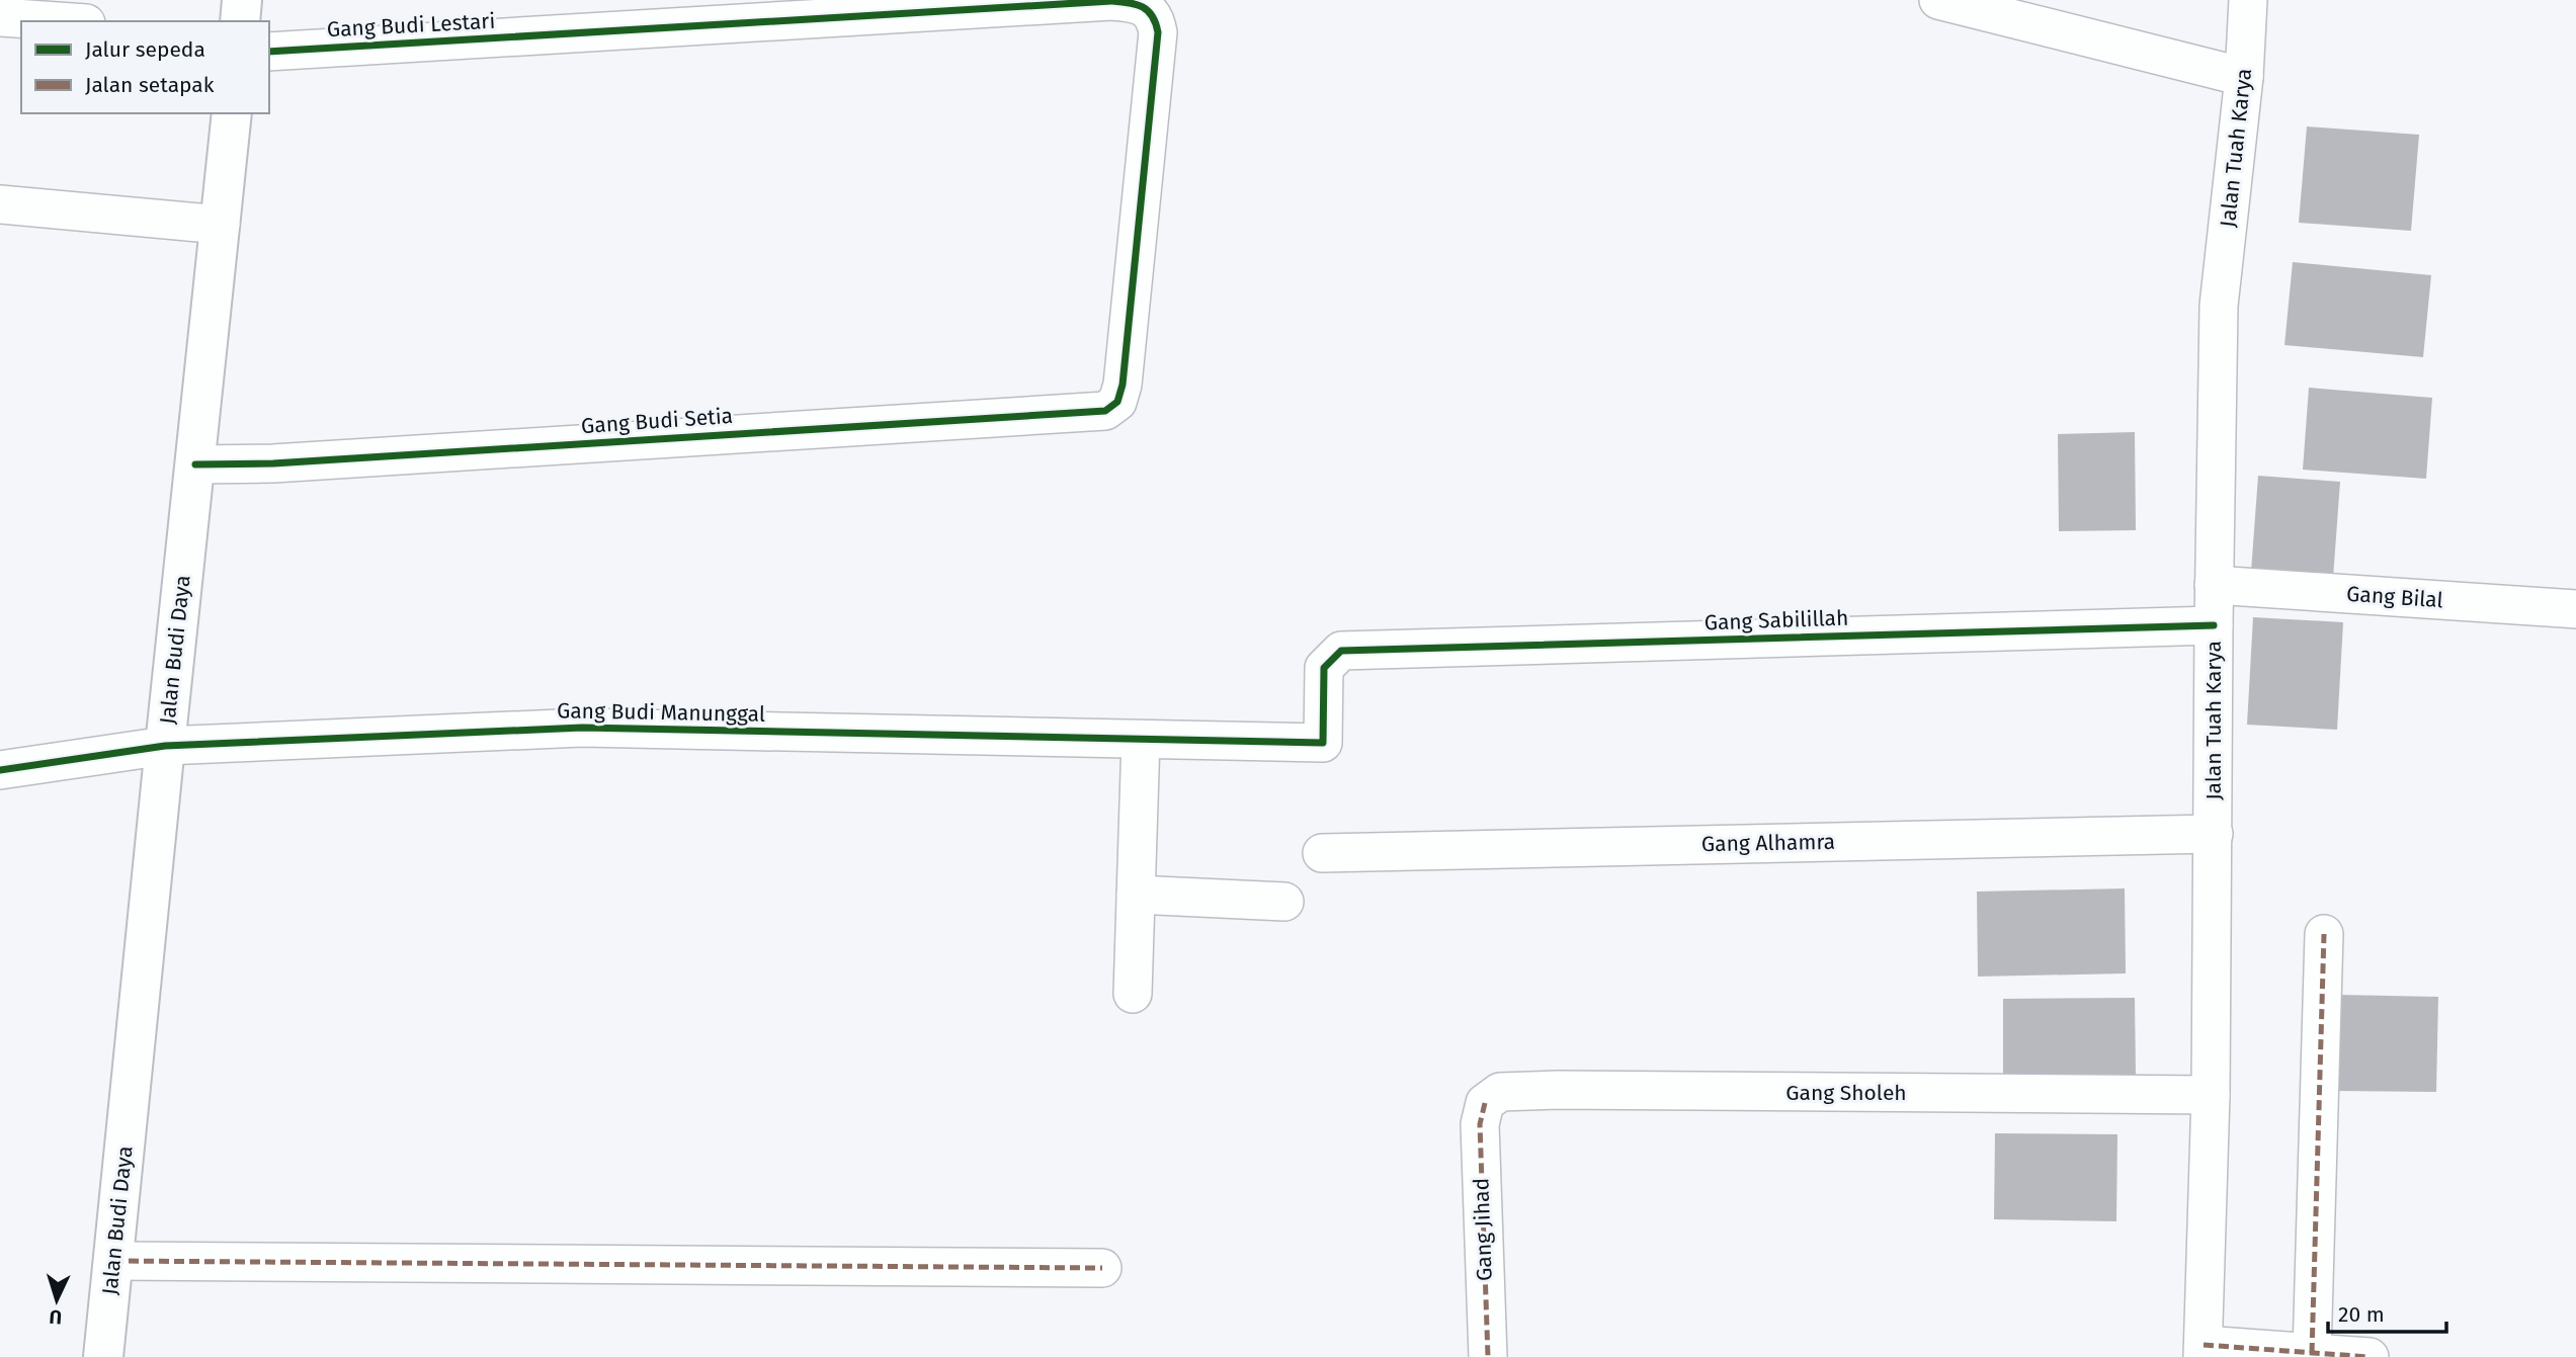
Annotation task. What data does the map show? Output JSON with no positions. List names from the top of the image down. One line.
{"streets":{"street":["Gang Budi Lestari","Jalan Tuah Karya","Gang Budi Setia","Gang Bilal","Gang Sabilillah","Jalan Budi Daya","Gang Budi Manunggal","Gang Alhamra","Gang Sholeh","Gang Jihad"]},"crossings":[["Gang Budi Lestari","Gang Budi Setia"],["Jalan Tuah Karya","Gang Bilal"],["Jalan Tuah Karya","Gang Sabilillah"],["Jalan Tuah Karya","Gang Alhamra"],["Jalan Tuah Karya","Gang Sholeh"],["Gang Budi Setia","Jalan Budi Daya"],["Gang Sabilillah","Gang Budi Manunggal"],["Jalan Budi Daya","Gang Budi Manunggal"],["Gang Sholeh","Gang Jihad"]],"legend":["Jalur sepeda","Jalan setapak"],"scale_bar":"20 m","north":"bottom"}
